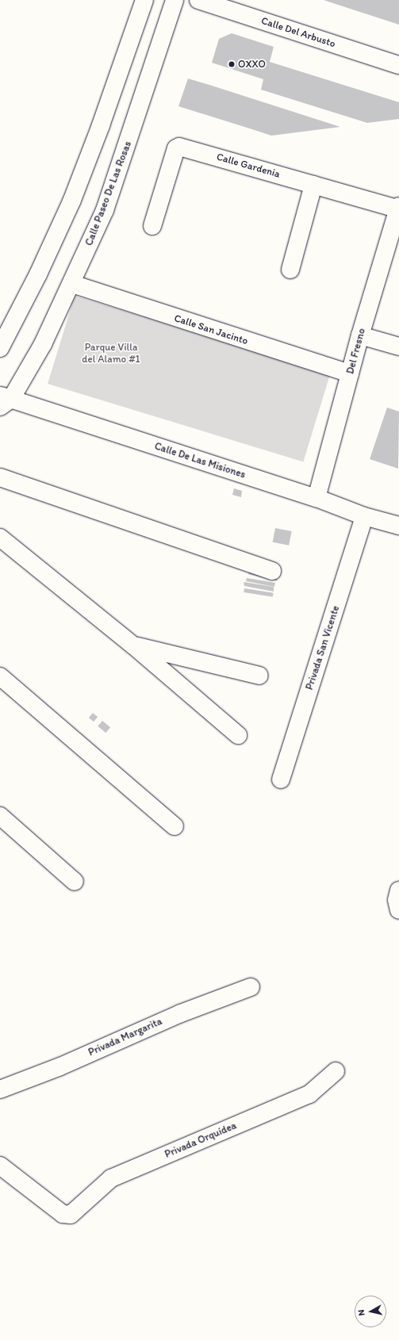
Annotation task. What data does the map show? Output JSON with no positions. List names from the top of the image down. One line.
{"streets":{"street":["Calle Del Arbusto","Calle Gardenia","Calle Paseo De Las Rosas","Calle San Jacinto","Del Fresno","Calle De Las Misiones","Privada San Vicente","Privada Margarita","Privada Orquídea"]},"crossings":[["Calle Gardenia","Del Fresno"],["Calle Paseo De Las Rosas","Calle San Jacinto"],["Calle Paseo De Las Rosas","Calle De Las Misiones"],["Calle San Jacinto","Del Fresno"],["Del Fresno","Calle De Las Misiones"],["Calle De Las Misiones","Privada San Vicente"]],"parks":["Parque Villa del Alamo #1"],"places":["OXXO"],"north":"left"}
